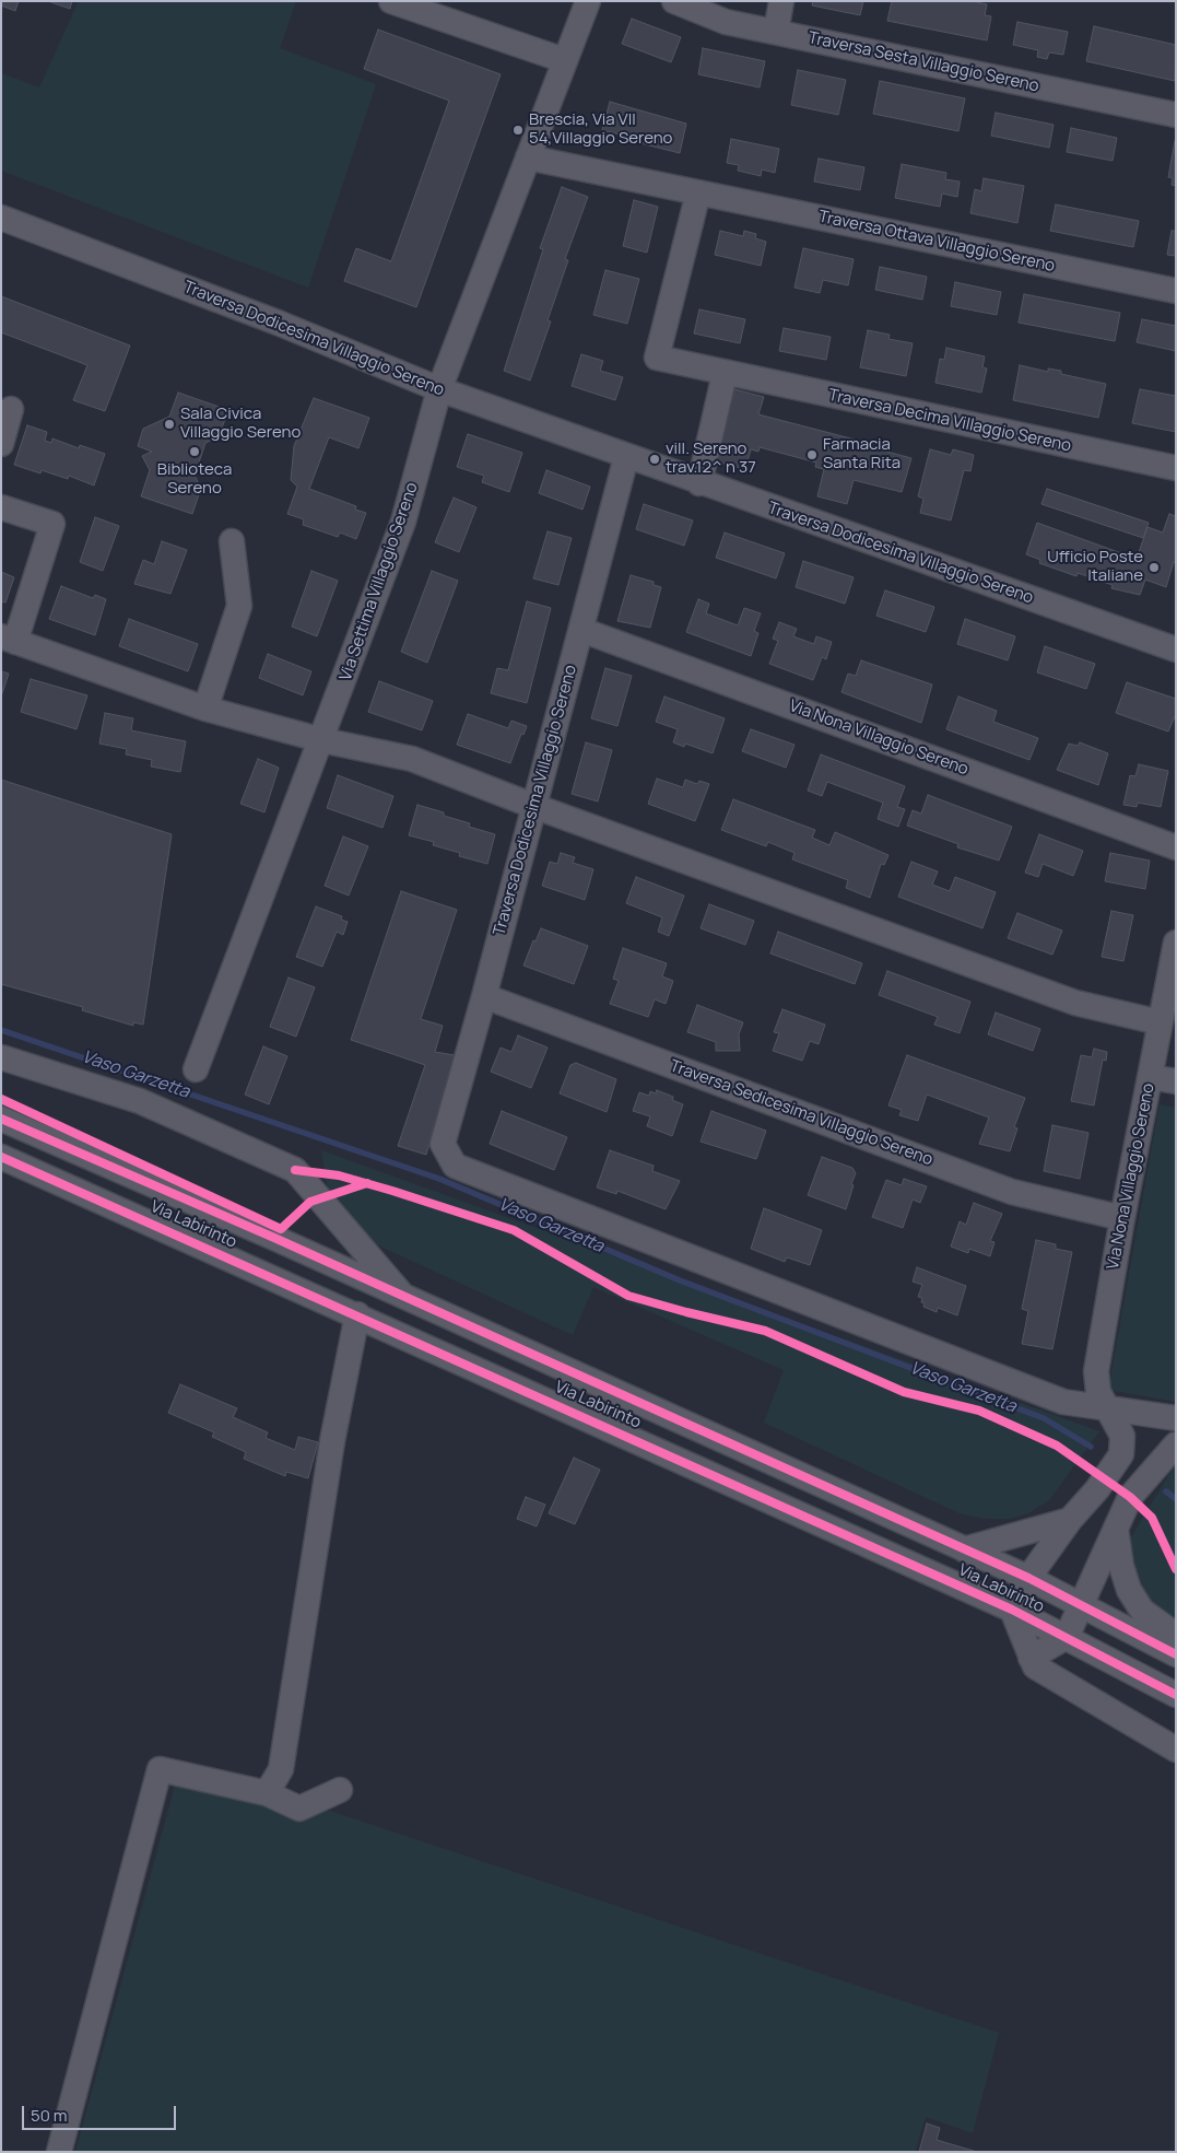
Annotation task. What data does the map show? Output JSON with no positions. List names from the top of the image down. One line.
{"streets":{"street":["Traversa Sesta Villaggio Sereno","Traversa Ottava Villaggio Sereno","Traversa Dodicesima Villaggio Sereno","Traversa Decima Villaggio Sereno","Via Settima Villaggio Sereno","Via Nona Villaggio Sereno","Traversa Sedicesima Villaggio Sereno","Via Labirinto"]},"crossings":[["Traversa Ottava Villaggio Sereno","Traversa Decima Villaggio Sereno"],["Traversa Ottava Villaggio Sereno","Via Settima Villaggio Sereno"],["Traversa Dodicesima Villaggio Sereno","Via Settima Villaggio Sereno"],["Traversa Dodicesima Villaggio Sereno","Via Nona Villaggio Sereno"],["Traversa Dodicesima Villaggio Sereno","Traversa Sedicesima Villaggio Sereno"],["Via Nona Villaggio Sereno","Traversa Sedicesima Villaggio Sereno"],["Via Nona Villaggio Sereno","Via Labirinto"]],"water":["Vaso Garzetta"],"places":["Brescia, Via VII 54,Villaggio Sereno","Sala Civica Villaggio Sereno","Biblioteca Sereno","Farmacia Santa Rita","vill. Sereno trav.12^ n 37","Ufficio Poste Italiane"],"scale_bar":"50 m"}
